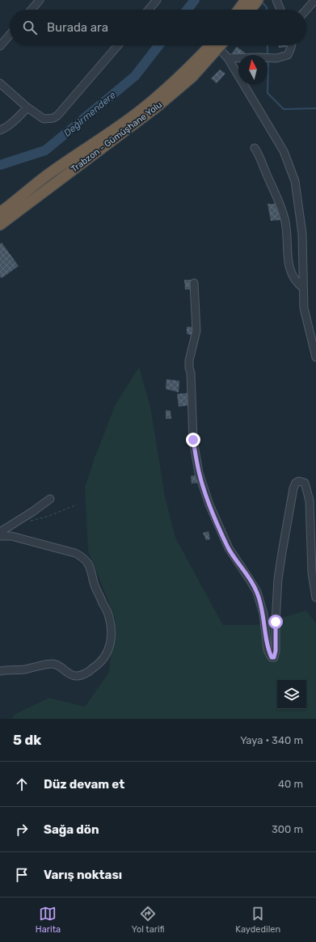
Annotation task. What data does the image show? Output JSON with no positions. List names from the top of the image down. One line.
{"streets":{"highway":["Trabzon - Gümüşhane Yolu"]},"water":["Değirmendere"],"north":"top","page":{"search":"Burada ara","heading":["5 dk","Yaya · 340 m"],"list":[["Düz devam et","40 m"],["Sağa dön","300 m"],"Varış noktası"],"nav":["Harita","Yol tarifi","Kaydedilen"]}}
